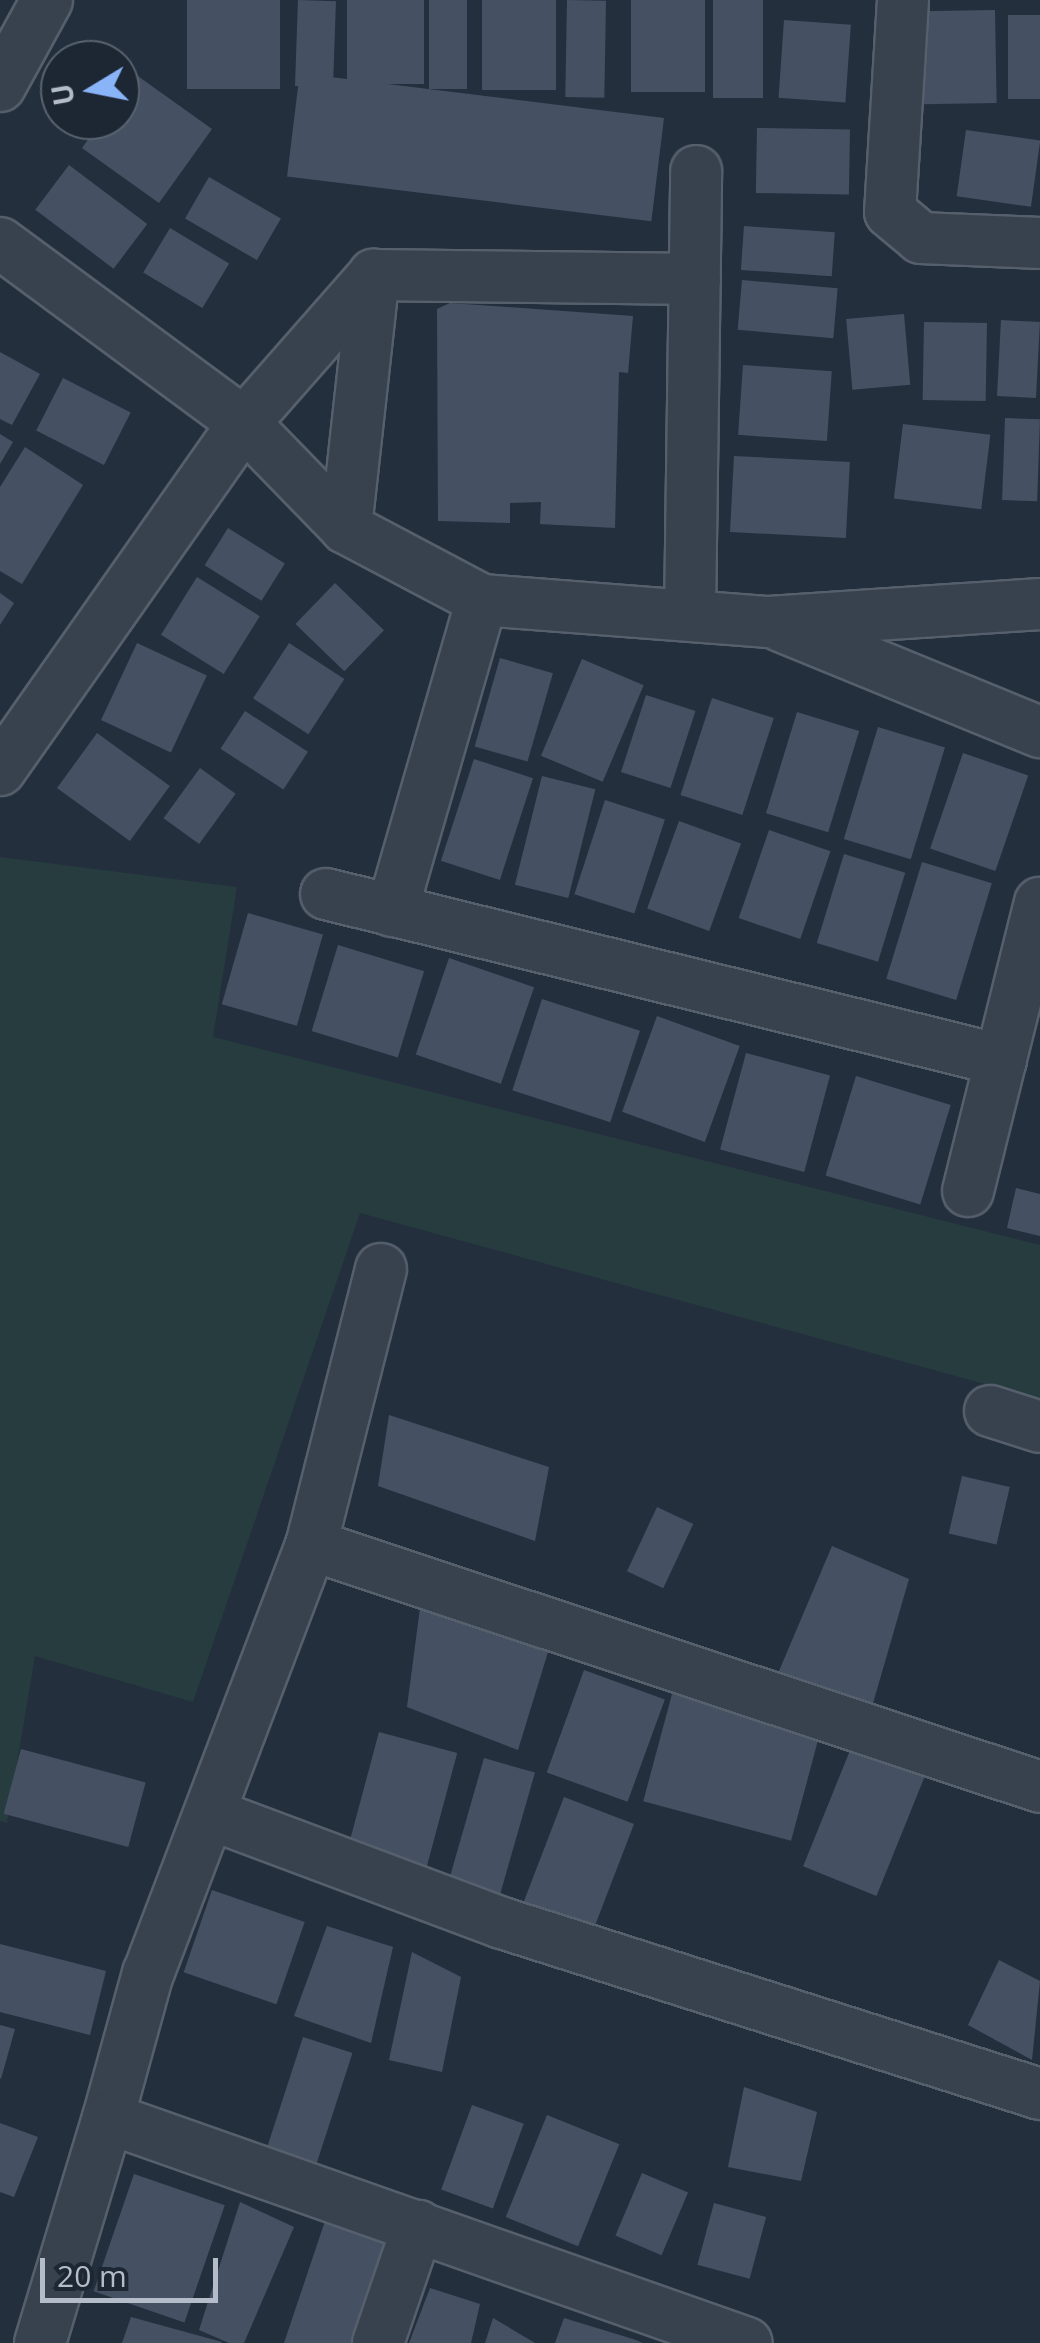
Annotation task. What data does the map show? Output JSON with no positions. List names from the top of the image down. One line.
{"scale_bar":"20 m","north":"left"}
